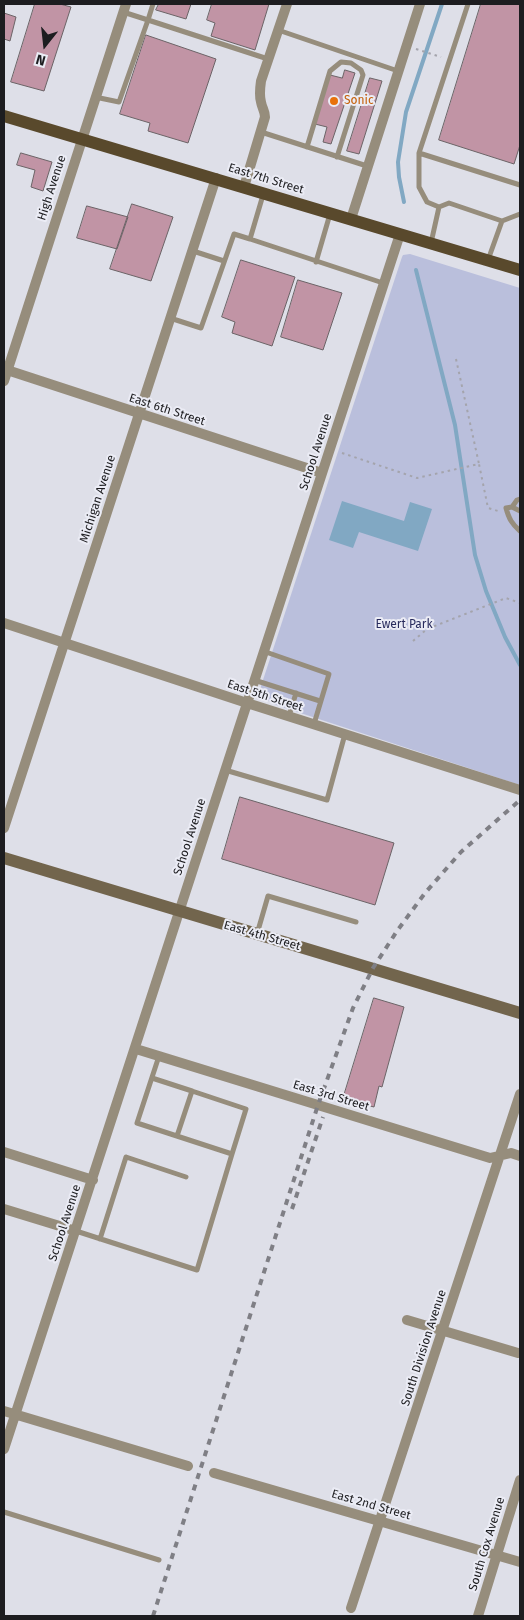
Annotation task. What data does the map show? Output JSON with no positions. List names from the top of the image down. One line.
{"streets":{"main road":["East 7th Street"],"street":["High Avenue","East 6th Street","School Avenue","Michigan Avenue","East 5th Street","East 4th Street","East 3rd Street","South Division Avenue","East 2nd Street","South Cox Avenue"]},"crossings":[["East 7th Street","High Avenue"],["East 7th Street","School Avenue"],["East 7th Street","Michigan Avenue"],["High Avenue","East 6th Street"],["East 6th Street","School Avenue"],["East 6th Street","Michigan Avenue"],["School Avenue","East 5th Street"],["School Avenue","East 4th Street"],["School Avenue","East 3rd Street"],["Michigan Avenue","East 5th Street"],["East 3rd Street","South Division Avenue"],["South Division Avenue","East 2nd Street"],["East 2nd Street","South Cox Avenue"]],"parks":["Ewert Park"],"places":["Sonic"],"north":"bottom"}
